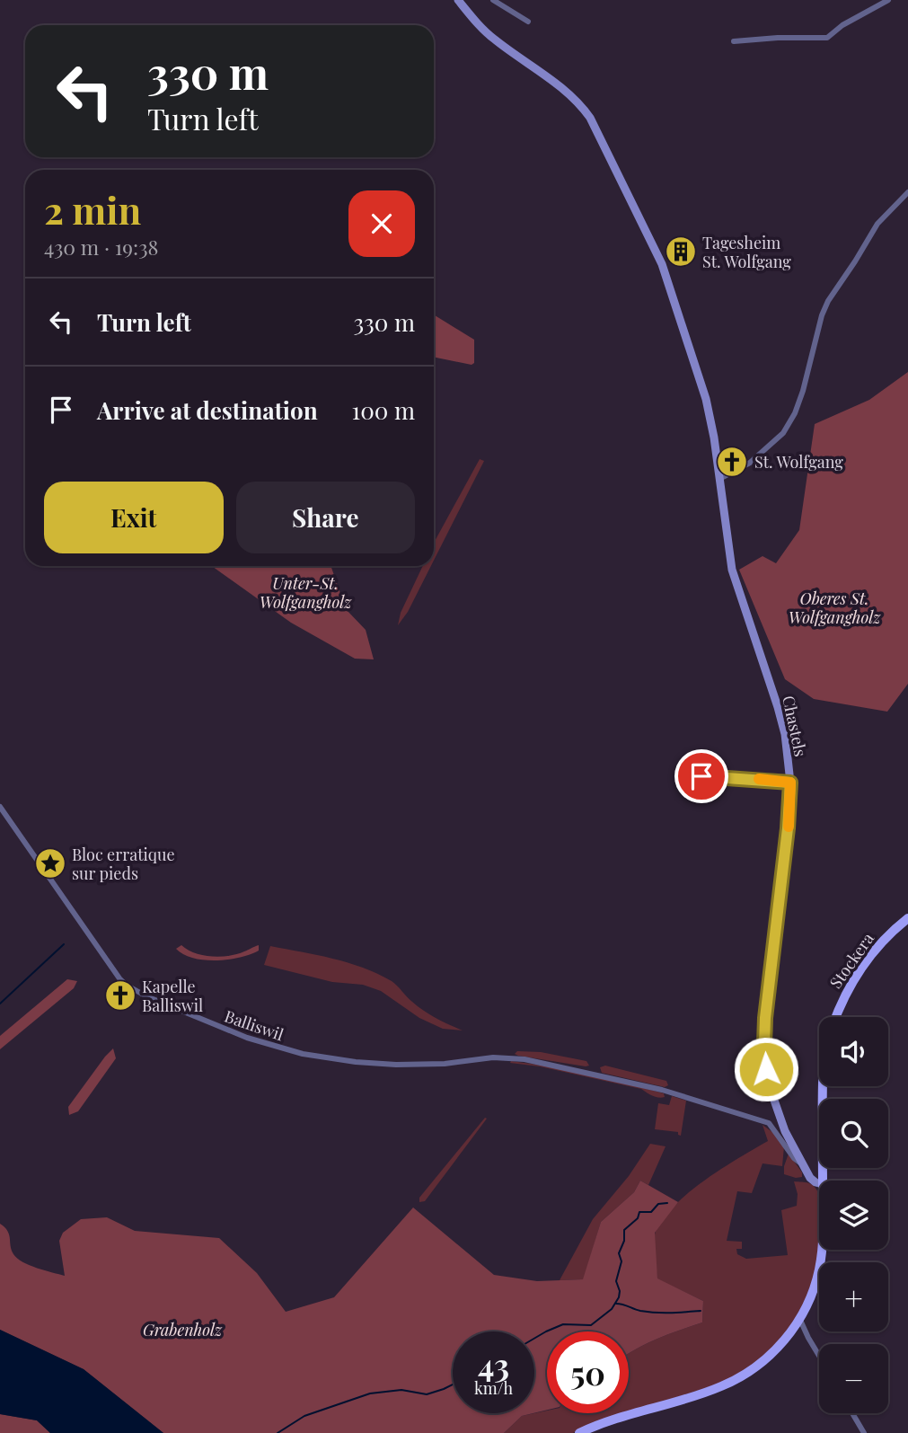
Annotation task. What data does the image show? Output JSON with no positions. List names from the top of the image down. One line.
{"streets":{"main road":["Chastels","Stockera"],"street":["Balliswil"]},"crossings":[["Chastels","Balliswil"]],"parks":["Unter-St. Wolfgangholz","Oberes St. Wolfgangholz","Grabenholz"],"places":{"building":["Tagesheim St. Wolfgang"],"church":["St. Wolfgang","Kapelle Balliswil"],"place":["Bloc erratique sur pieds"]},"page":{"turn":["330 m","Turn left"],"heading":["2 min","430 m · 19:38"],"list":[{"name":"Turn left","value":"330 m"},{"name":"Arrive at destination","value":"100 m"}],"buttons":["Exit","Share"],"map_buttons":["+","−"],"speed":"43 km/h","limit":"50"}}
